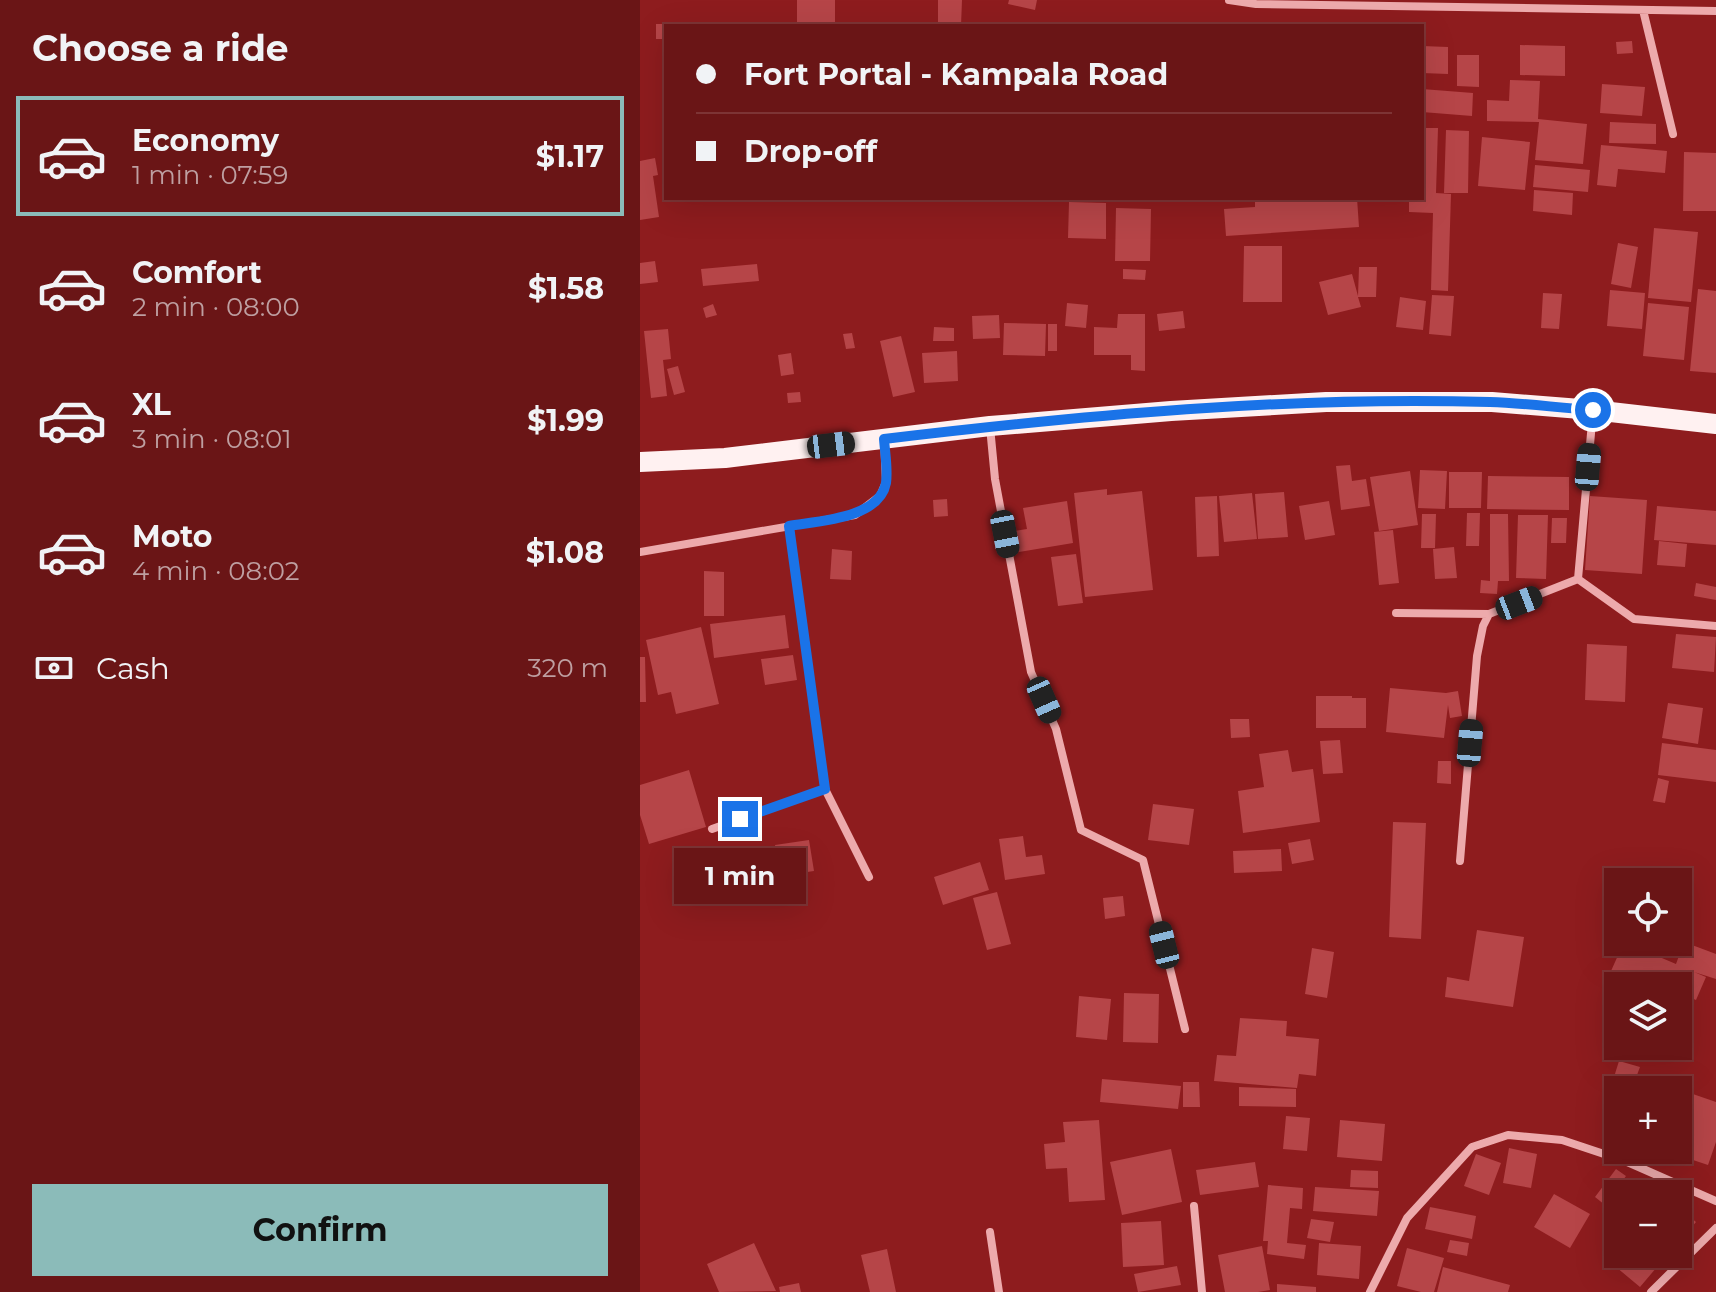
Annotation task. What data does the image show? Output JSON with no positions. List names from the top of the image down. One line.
{"page":{"heading":"Choose a ride","banner":["Fort Portal - Kampala Road","Drop-off"],"list":[{"name":"Economy","note":"1 min · 07:59","value":"$1.17"},{"name":"Comfort","note":"2 min · 08:00","value":"$1.58"},{"name":"XL","note":"3 min · 08:01","value":"$1.99"},{"name":"Moto","note":"4 min · 08:02","value":"$1.08"}],"pay":["Cash","320 m"],"bubble":"1 min","map_buttons":["+","−"],"buttons":"Confirm"}}
